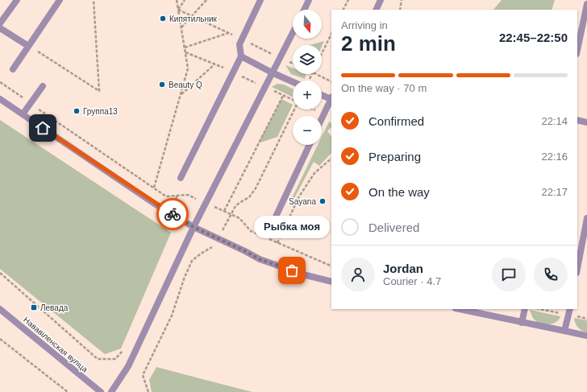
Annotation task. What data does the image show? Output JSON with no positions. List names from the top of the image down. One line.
{"streets":{"street":["Нававіленская вуліца"]},"places":{"other":["Кипятильник","Beauty Q","Группа13","Sayana","Рыбка моя"],"transit":["Левада"]},"north":"bottom","page":{"map_buttons":["+","−"],"heading":["2 min","Arriving in","22:45–22:50"],"panel":["Jordan","Courier · 4.7"],"bar":"On the way · 70 m","list":[["Confirmed","22:14"],["Preparing","22:16"],["On the way","22:17"],"Delivered"],"bubble":"Рыбка моя"}}
